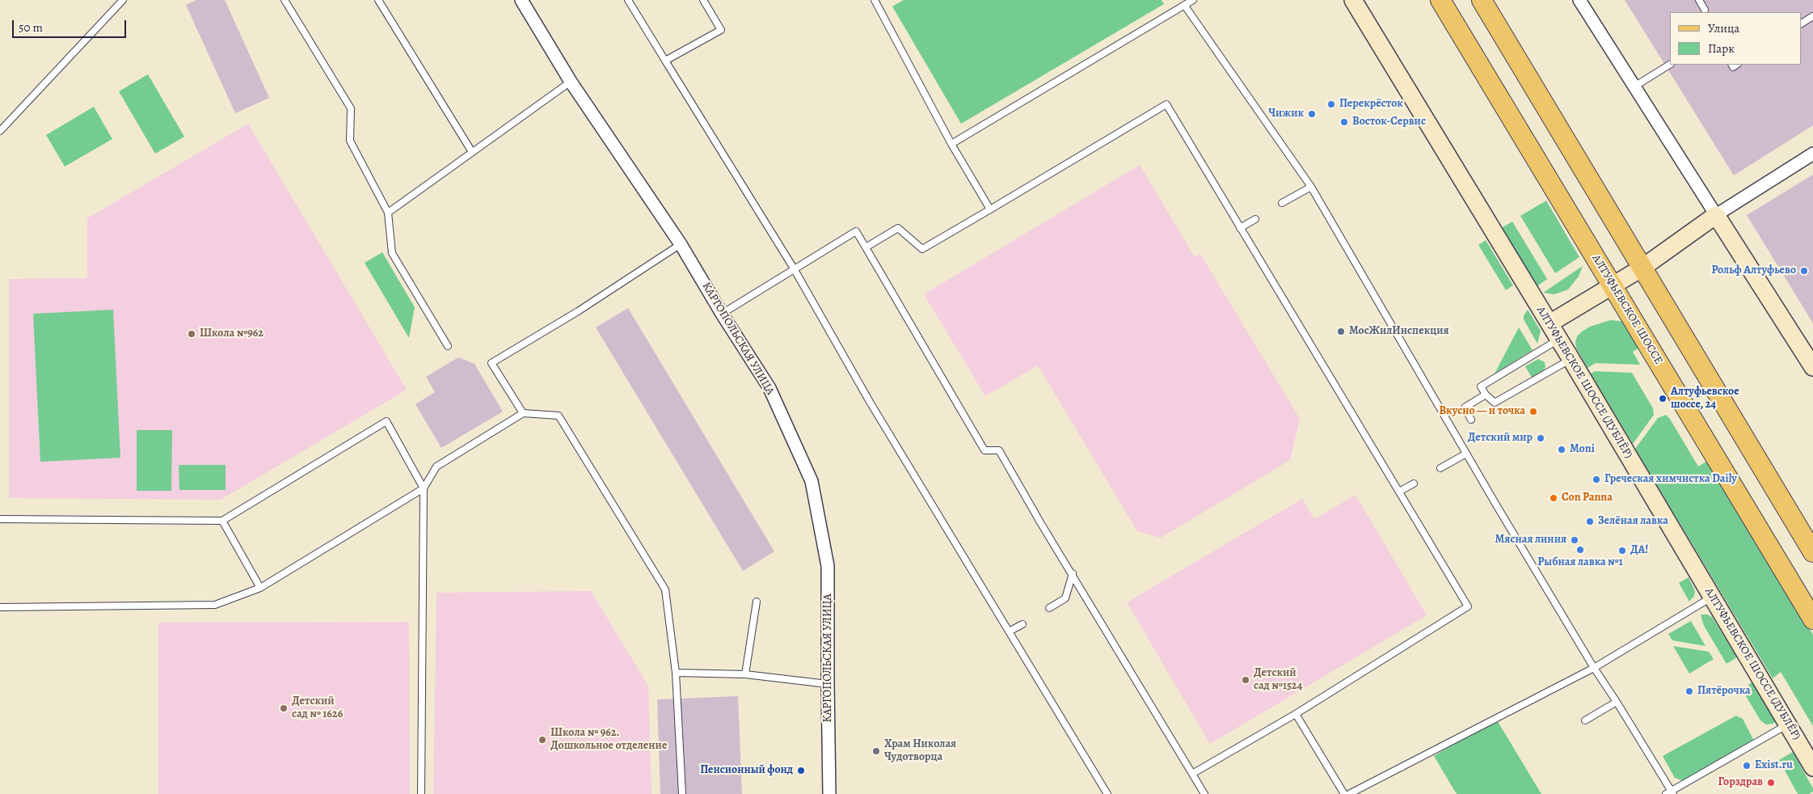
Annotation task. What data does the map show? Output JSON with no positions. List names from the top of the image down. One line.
{"streets":{"main road":["АЛТУФЬЕВСКОЕ ШОССЕ","АЛТУФЬЕВСКОЕ ШОССЕ (ДУБЛЁР)"],"street":["КАРГОПОЛЬСКАЯ УЛИЦА"]},"places":["Перекрёсток","Чижик","Восток-Сервис","Рольф Алтуфьево","МосЖилИнспекция","Школа №962","Алтуфьевское шоссе, 24","Вкусно — и точка","Детский мир","Moni","Греческая химчистка Daily","Con Panna","Зелёная лавка","Мясная линия","Рыбная лавка №1","ДА!","Детский сад №1524","Пятёрочка","Детский сад № 1626","Школа № 962. Дошкольное отделение","Храм Николая Чудотворца","Exist.ru","Пенсионный фонд","Горздрав"],"legend":["Улица","Парк"],"scale_bar":"50 m"}
